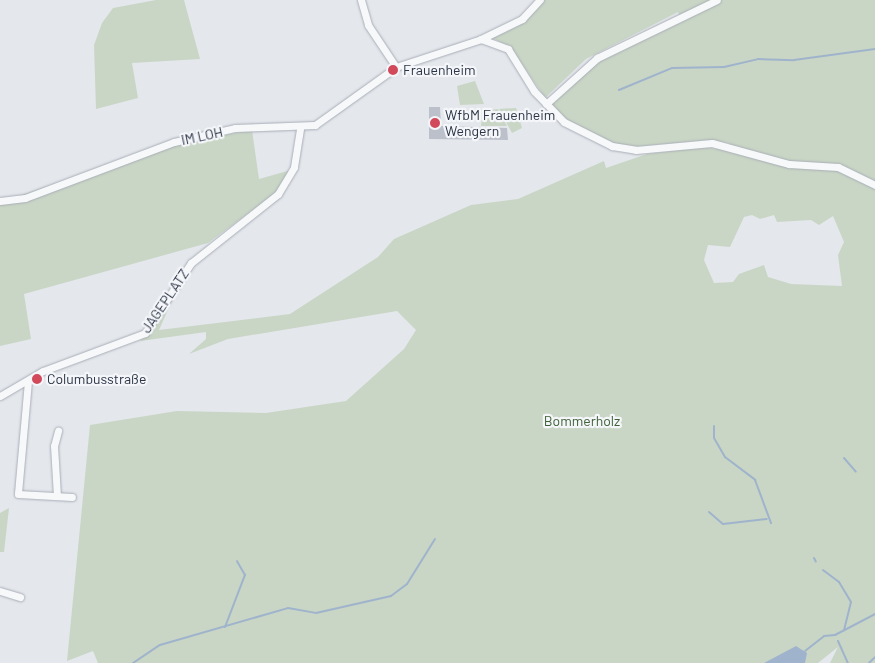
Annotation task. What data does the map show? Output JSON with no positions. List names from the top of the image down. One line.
{"streets":{"street":["IM LOH","JAGEPLATZ"]},"crossings":[["IM LOH","JAGEPLATZ"]],"parks":["Bommerholz"],"places":["Frauenheim","WfbM Frauenheim Wengern","Columbusstraße"]}
